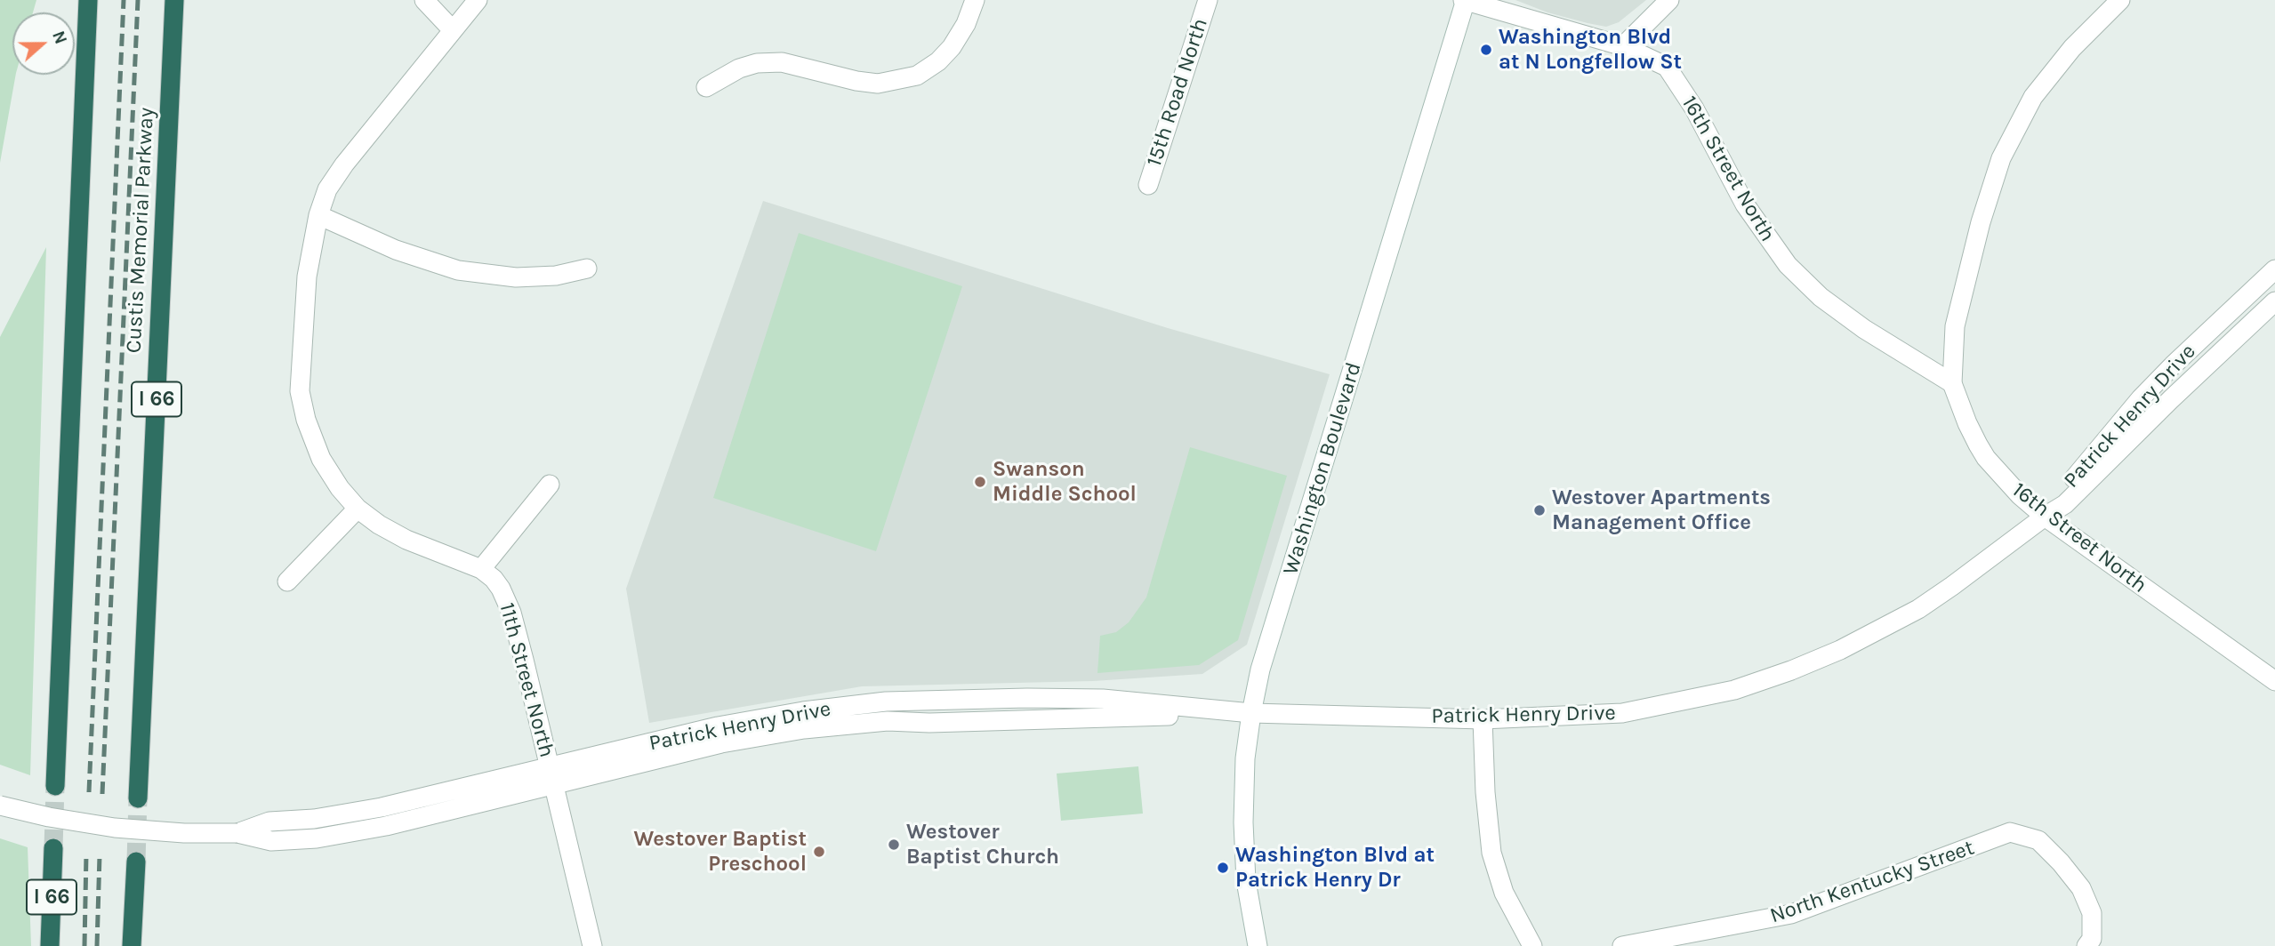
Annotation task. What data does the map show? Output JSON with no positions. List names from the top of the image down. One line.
{"streets":{"highway":["Custis Memorial Parkway","I 66"],"street":["15th Road North","16th Street North","Patrick Henry Drive","Washington Boulevard","11th Street North","North Kentucky Street"]},"crossings":[["16th Street North","Patrick Henry Drive"],["16th Street North","Washington Boulevard"],["Patrick Henry Drive","Washington Boulevard"],["Patrick Henry Drive","11th Street North"]],"places":["Washington Blvd at N Longfellow St","Swanson Middle School","Westover Apartments Management Office","Westover Baptist Church","Westover Baptist Preschool","Washington Blvd at Patrick Henry Dr"],"north":"right"}
